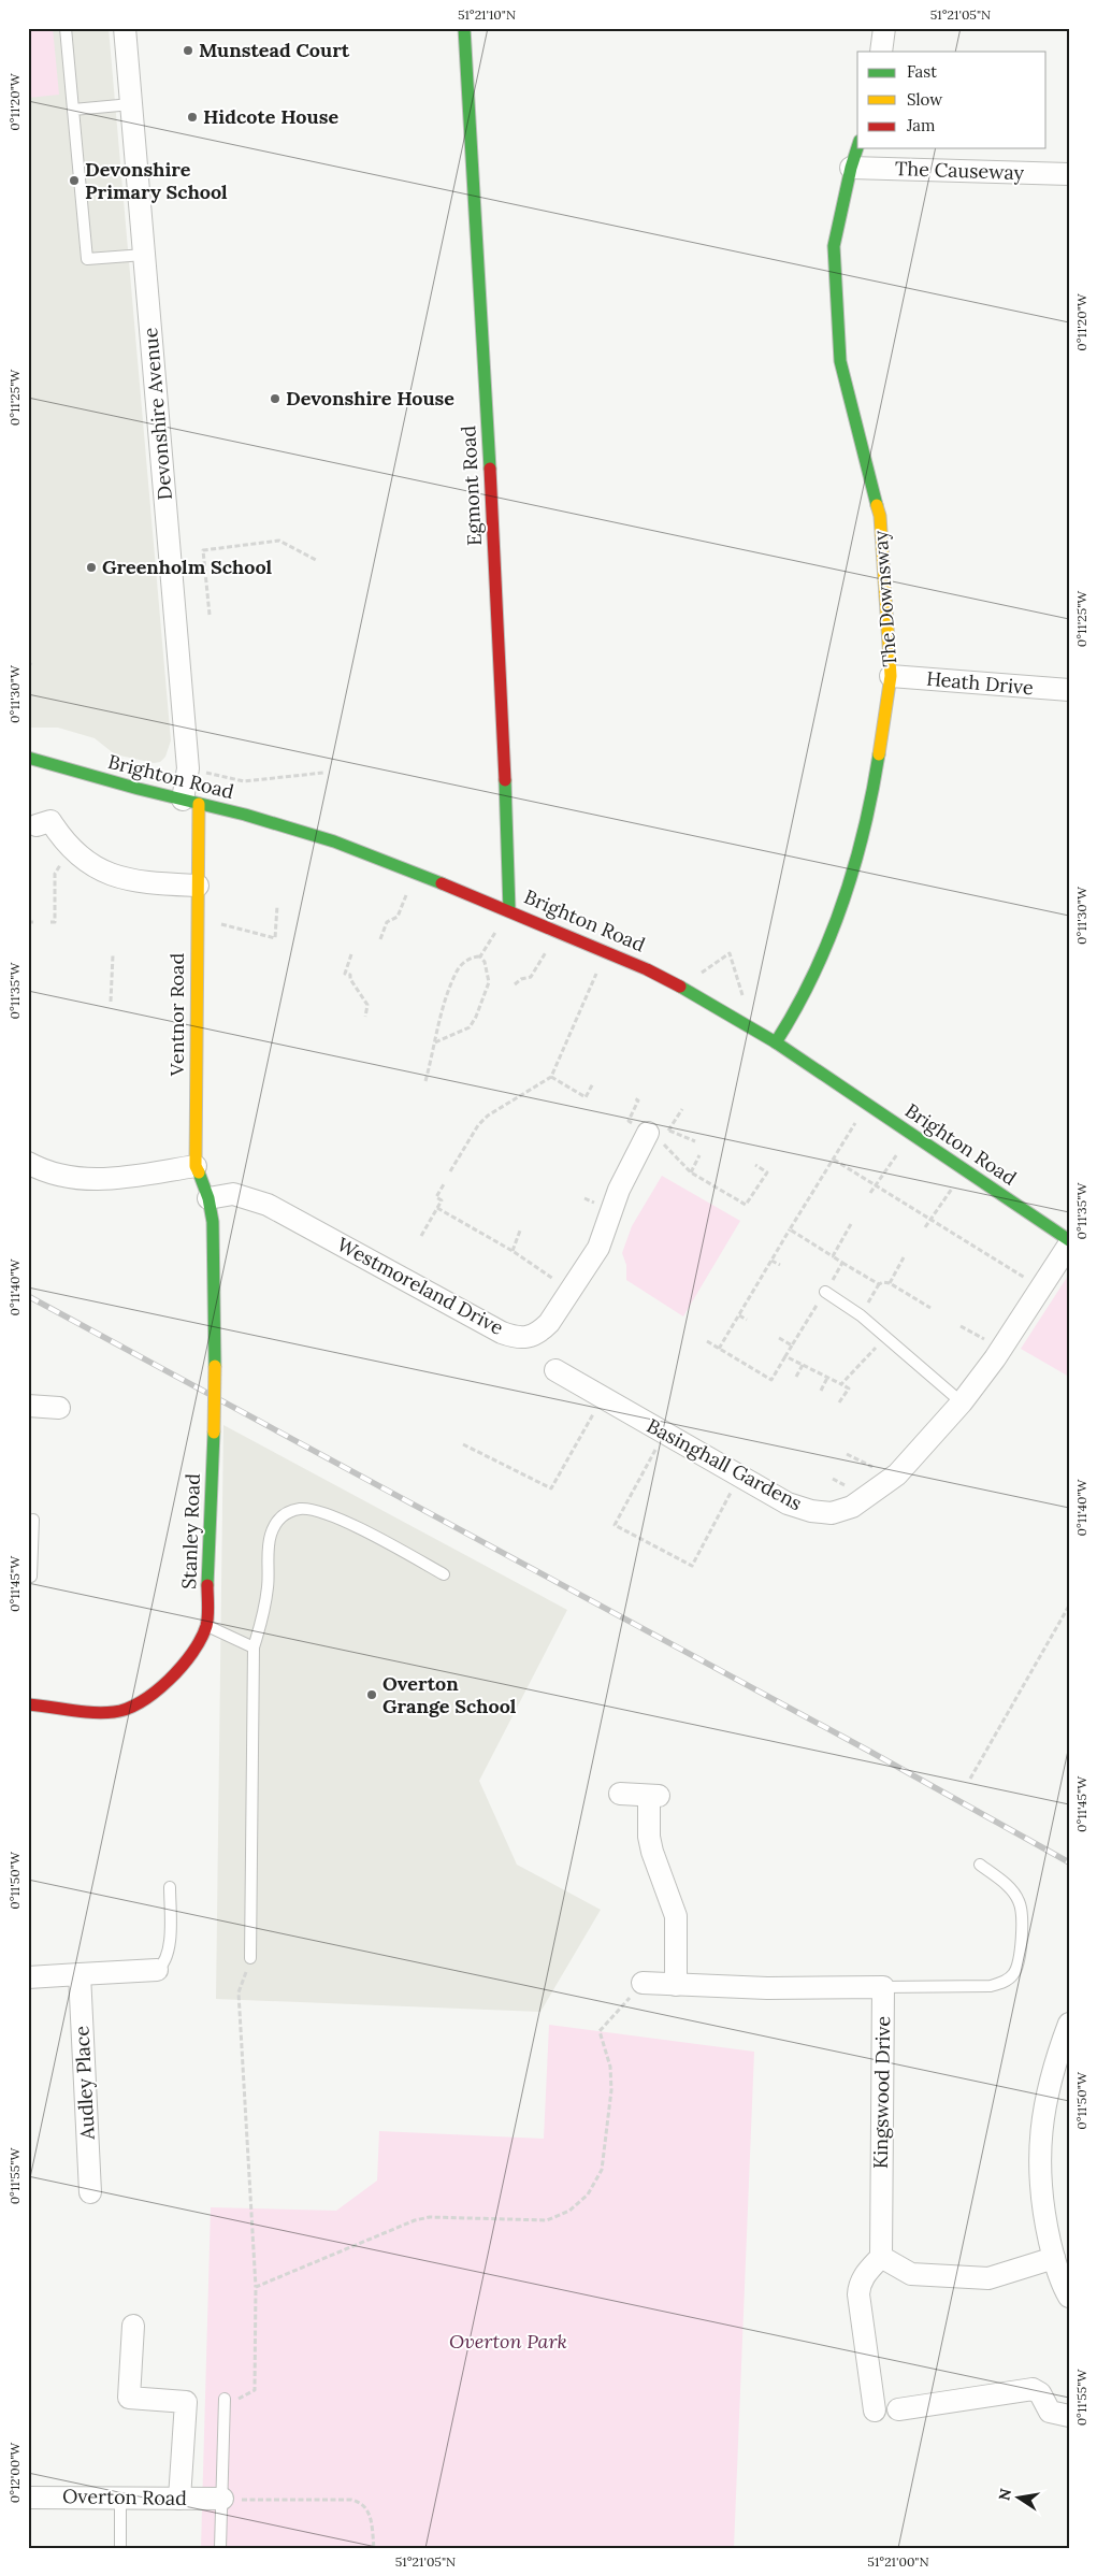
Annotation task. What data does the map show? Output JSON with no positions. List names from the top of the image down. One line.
{"streets":{"street":["The Causeway","Devonshire Avenue","Egmont Road","The Downsway","Heath Drive","Brighton Road","Ventnor Road","Westmoreland Drive","Basinghall Gardens","Stanley Road","Audley Place","Kingswood Drive","Overton Road"]},"crossings":[["The Causeway","The Downsway"],["Devonshire Avenue","Brighton Road"],["Devonshire Avenue","Ventnor Road"],["Egmont Road","Brighton Road"],["The Downsway","Heath Drive"],["The Downsway","Brighton Road"],["Brighton Road","Ventnor Road"],["Ventnor Road","Westmoreland Drive"],["Ventnor Road","Stanley Road"]],"parks":["Overton Park"],"places":["Munstead Court","Hidcote House","Devonshire Primary School","Devonshire House","Greenholm School","Overton Grange School"],"legend":["Fast","Slow","Jam"],"north":"left","coordinates":["51°21'10\"N","51°21'05\"N","0°11'20\"W","0°11'25\"W","0°11'30\"W","0°11'35\"W","0°11'40\"W","0°11'45\"W","0°11'50\"W","0°11'55\"W","0°12'00\"W","51°21'00\"N"]}
